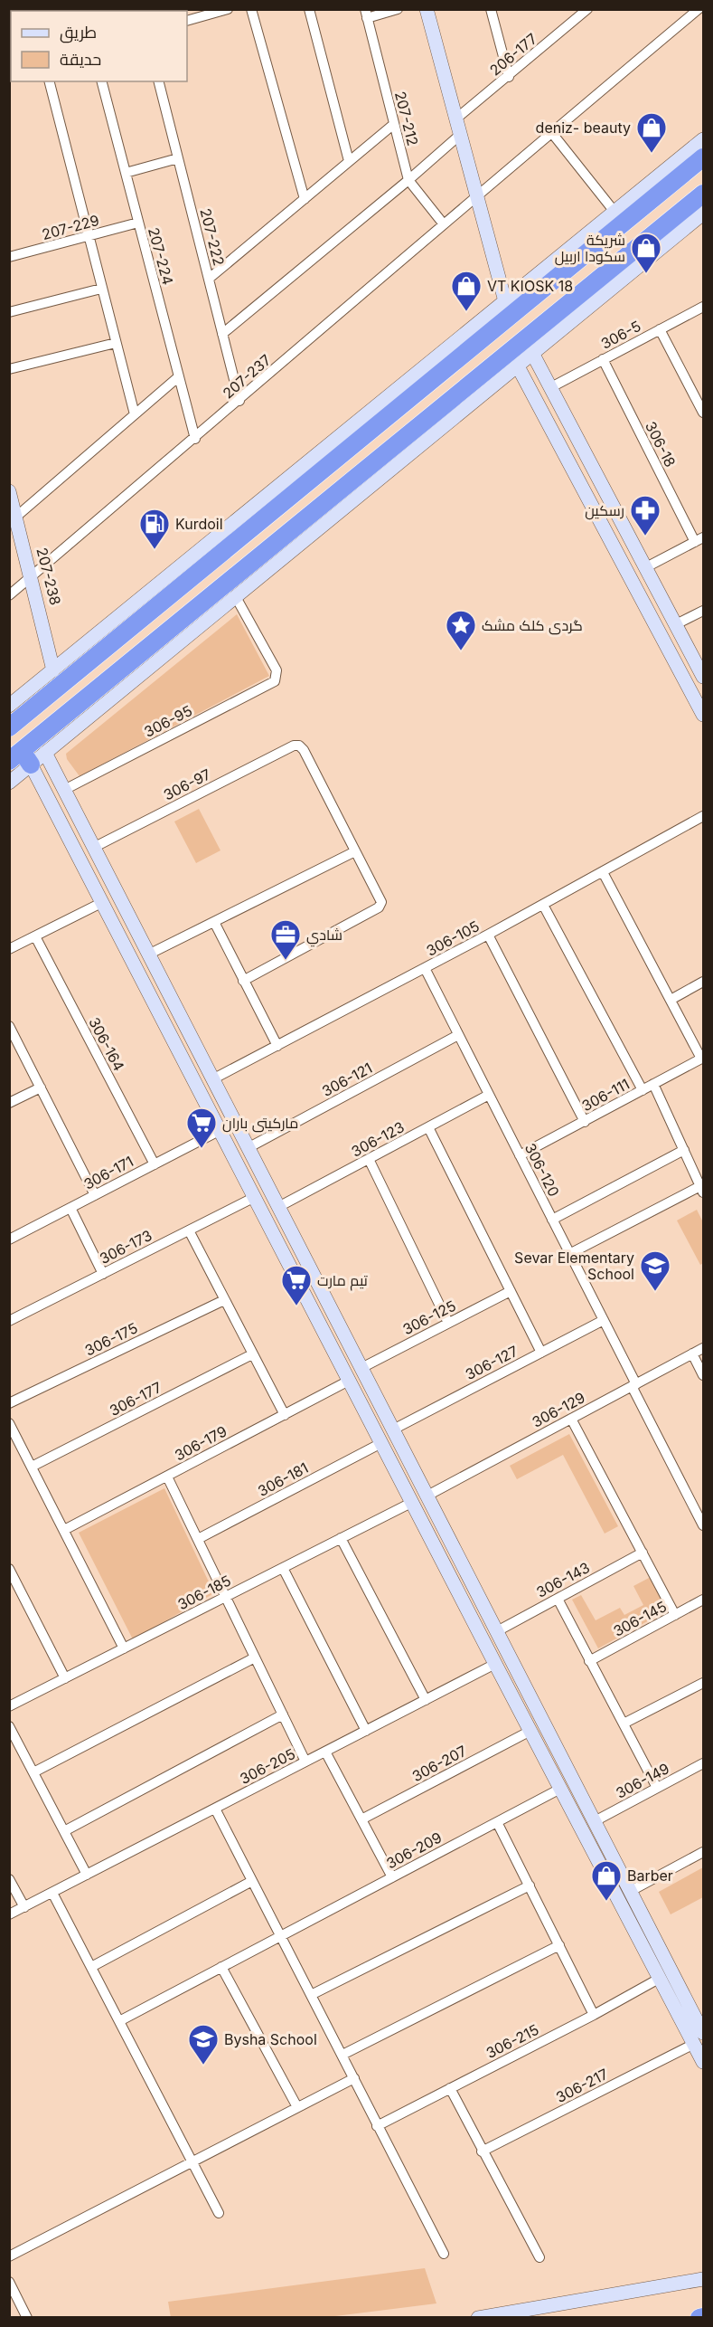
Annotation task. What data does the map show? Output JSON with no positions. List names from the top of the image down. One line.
{"streets":{"street":["206-177","207-212","207-229","207-222","207-224","306-5","207-237","306-18","207-238","306-95","306-97","306-105","306-164","306-121","306-111","306-123","306-120","306-171","306-173","306-125","306-175","306-127","306-177","306-129","306-179","306-181","306-143","306-185","306-145","306-207","306-205","306-149","306-209","306-215","306-217"]},"crossings":[["207-212","207-237"],["207-229","207-224"],["207-222","207-237"],["207-224","207-237"],["306-5","306-18"],["207-237","207-238"],["306-105","306-120"],["306-164","306-171"],["306-121","306-120"],["306-111","306-120"],["306-123","306-120"],["306-120","306-127"],["306-120","306-129"]],"places":{"shop":["deniz- beauty","شريكة سكودا اربيل","VT KIOSK 18","Barber"],"pharmacy":["رسکین"],"fuel station":["Kurdoil"],"place":["گردی کلک مشک"],"office":["شادي"],"supermarket":["ماركيتى باران","تيم مارت"],"school or university":["Sevar Elementary School","Bysha School"]},"legend":["طريق","حديقة"]}
